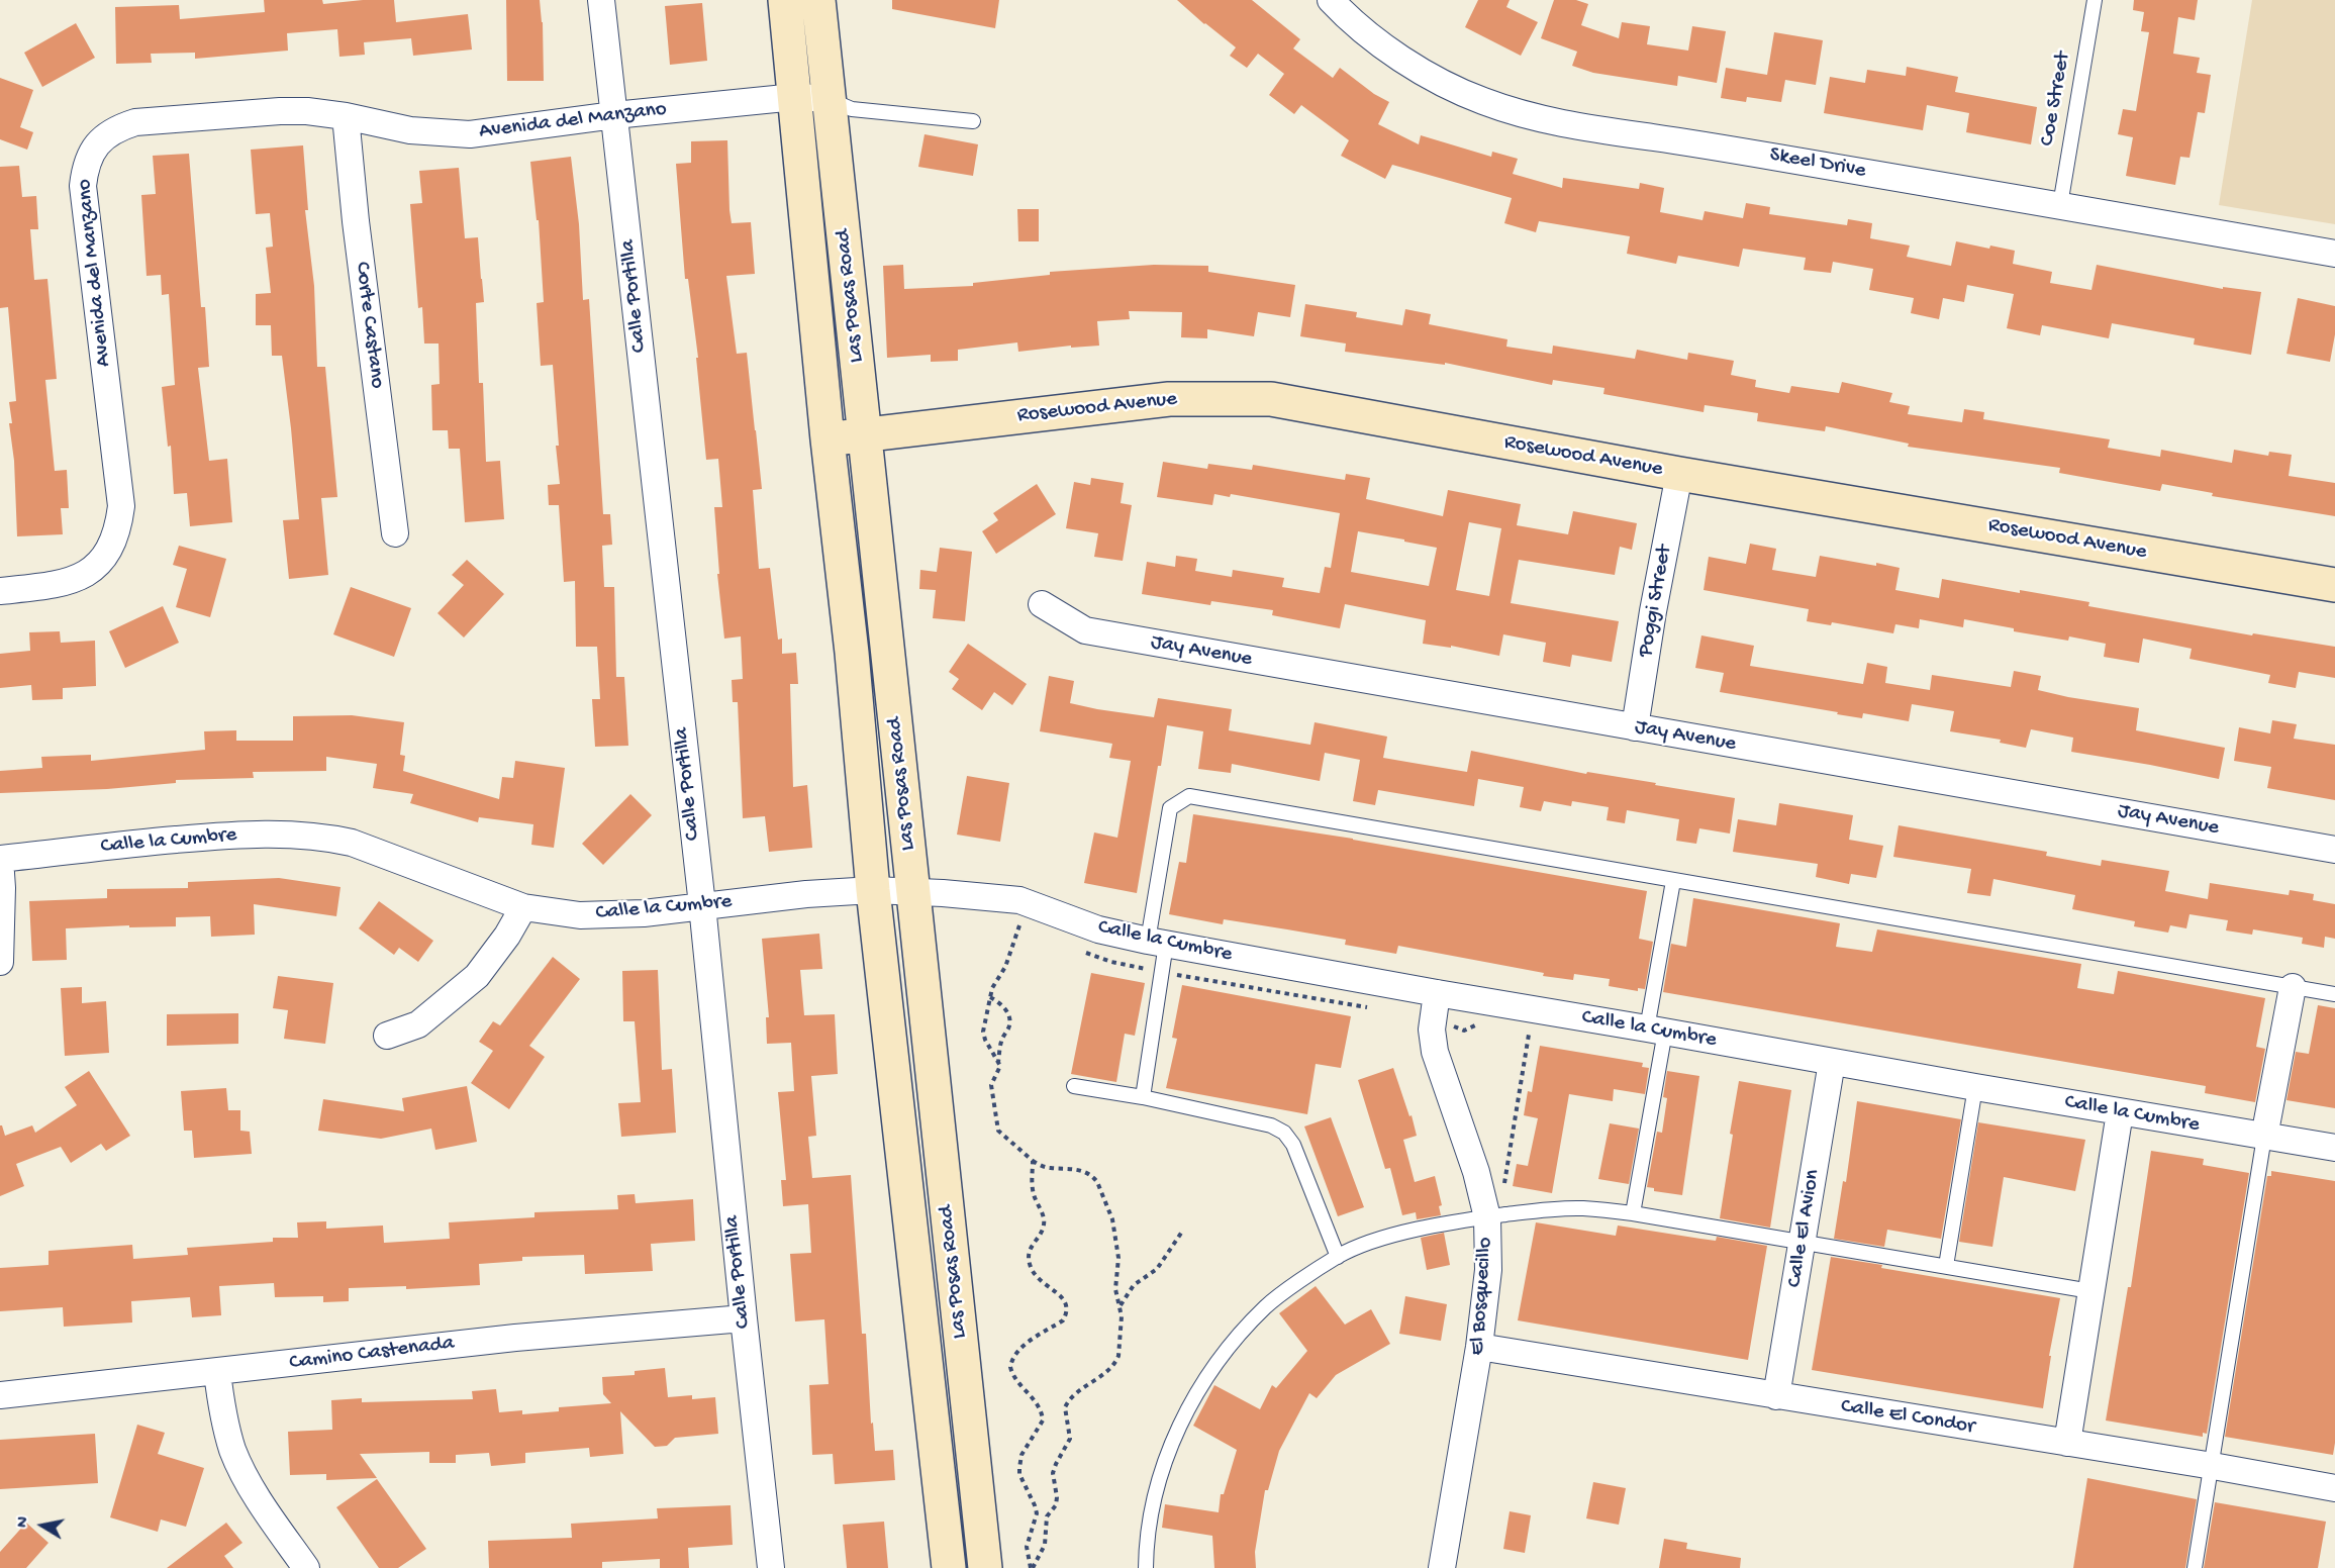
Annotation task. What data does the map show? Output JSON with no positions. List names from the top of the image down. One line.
{"streets":{"main road":["Las Posas Road","Rosewood Avenue"],"street":["Avenida del Manzano","Skeel Drive","Calle Portilla","Corte Castano","Poggi Street","Jay Avenue","Calle la Cumbre","Calle El Avion","El Bosquecillo","Camino Castenada","Calle El Condor"],"lane":["Coe Street"]},"crossings":[["Coe Street","Skeel Drive"],["Avenida del Manzano","Calle Portilla"],["Avenida del Manzano","Las Posas Road"],["Avenida del Manzano","Corte Castano"],["Calle Portilla","Calle la Cumbre"],["Calle Portilla","Camino Castenada"],["Las Posas Road","Rosewood Avenue"],["Las Posas Road","Calle la Cumbre"],["Rosewood Avenue","Poggi Street"],["Poggi Street","Jay Avenue"],["Calle la Cumbre","Calle El Avion"],["Calle la Cumbre","El Bosquecillo"],["Calle El Avion","Calle El Condor"],["El Bosquecillo","Calle El Condor"]],"north":"left"}
